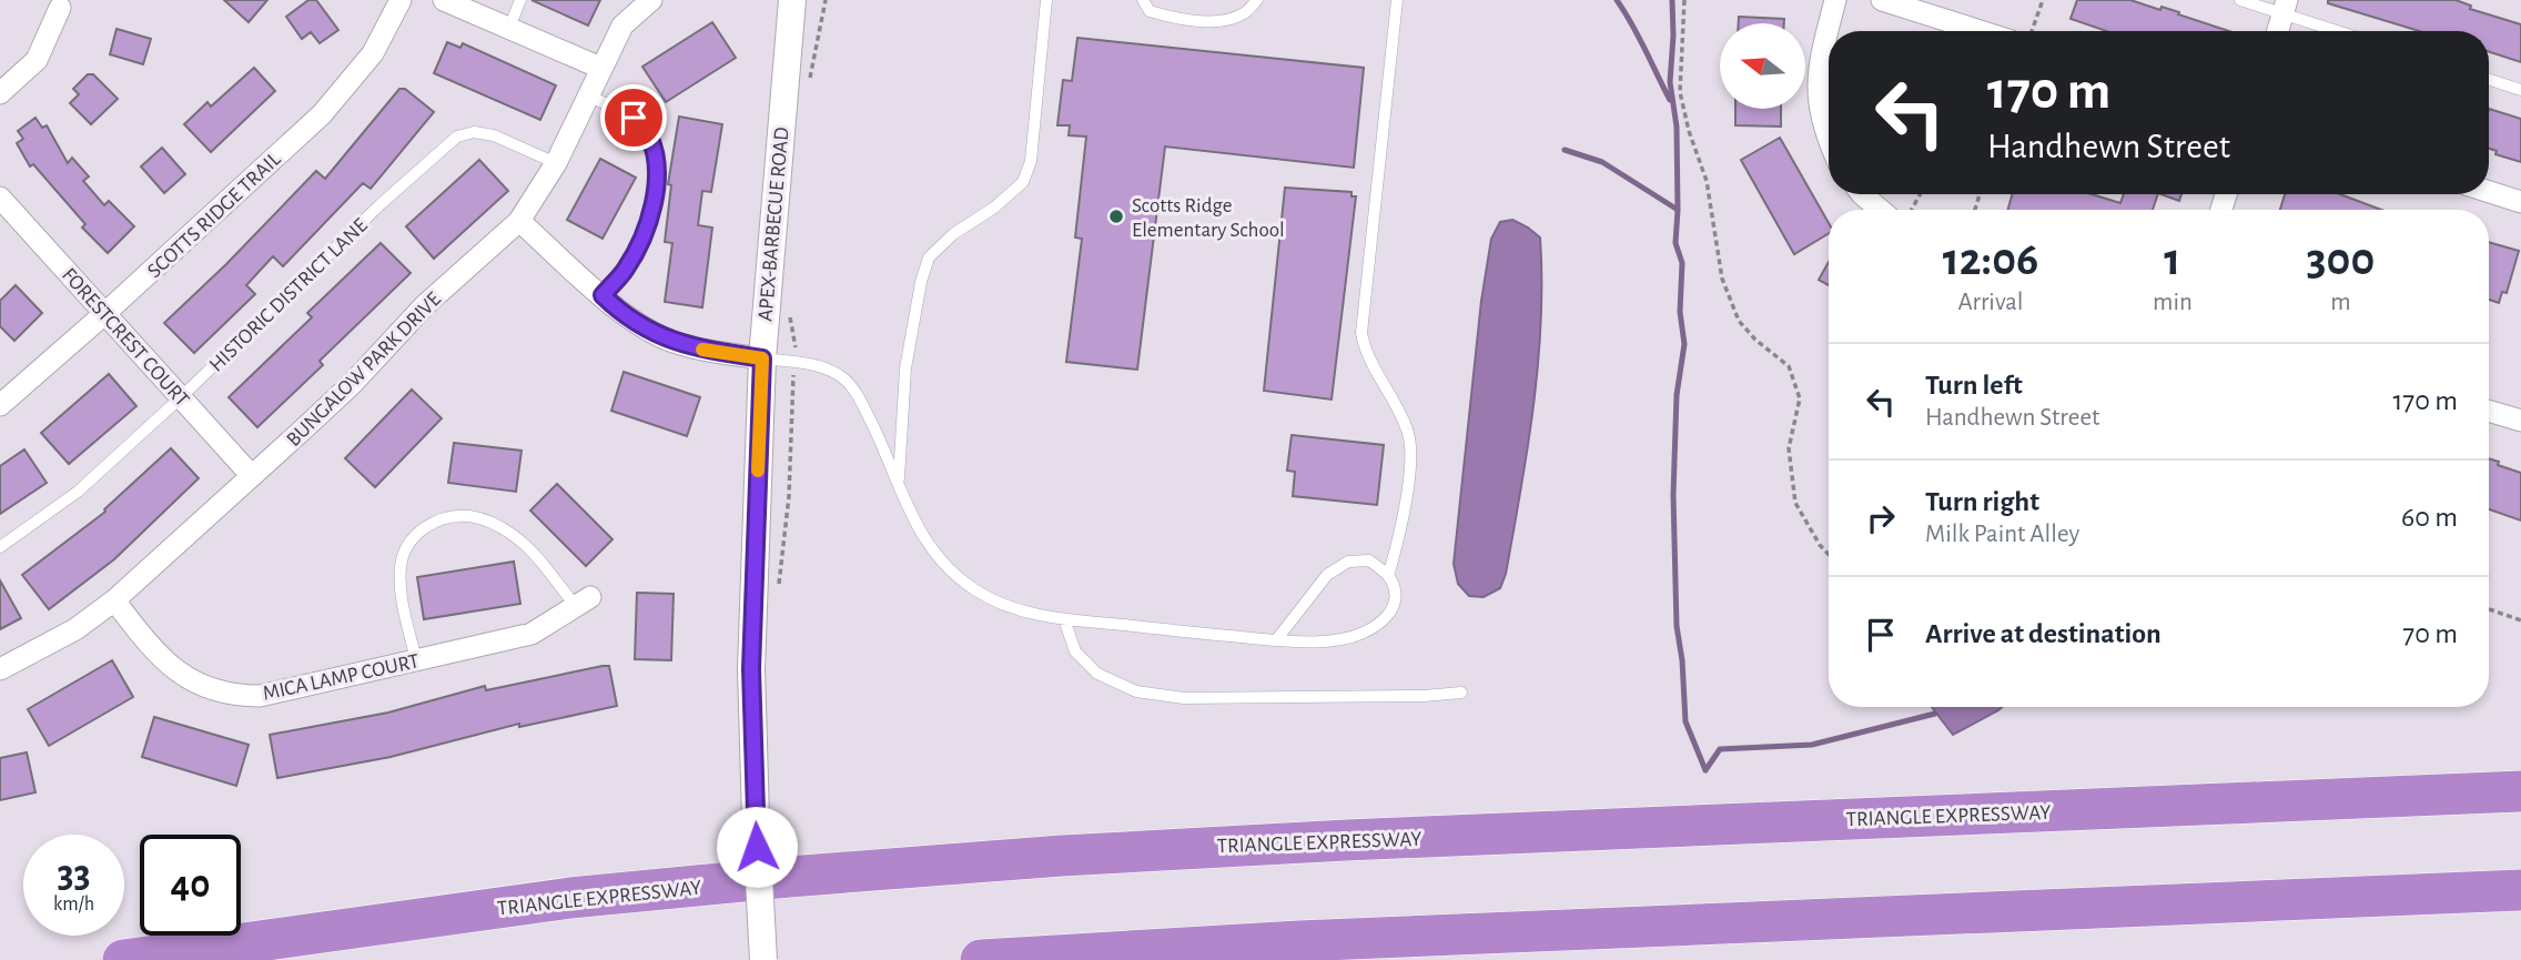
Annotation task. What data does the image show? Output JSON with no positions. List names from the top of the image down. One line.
{"streets":{"highway":["TRIANGLE EXPRESSWAY"],"street":["SCOTTS RIDGE TRAIL","APEX-BARBECUE ROAD","FORESTCREST COURT","BUNGALOW PARK DRIVE","MICA LAMP COURT"],"lane":["HISTORIC DISTRICT LANE"]},"crossings":[["SCOTTS RIDGE TRAIL","FORESTCREST COURT"],["HISTORIC DISTRICT LANE","FORESTCREST COURT"],["HISTORIC DISTRICT LANE","BUNGALOW PARK DRIVE"],["FORESTCREST COURT","BUNGALOW PARK DRIVE"],["BUNGALOW PARK DRIVE","MICA LAMP COURT"]],"places":["Scotts Ridge Elementary School"],"north":"left","page":{"turn":["170 m","Handhewn Street"],"eta":["12:06","Arrival","1","min","300","m"],"list":[{"name":"Turn left","note":"Handhewn Street","value":"170 m"},{"name":"Turn right","note":"Milk Paint Alley","value":"60 m"},{"name":"Arrive at destination","value":"70 m"}],"speed":"33 km/h","limit":"40"}}
